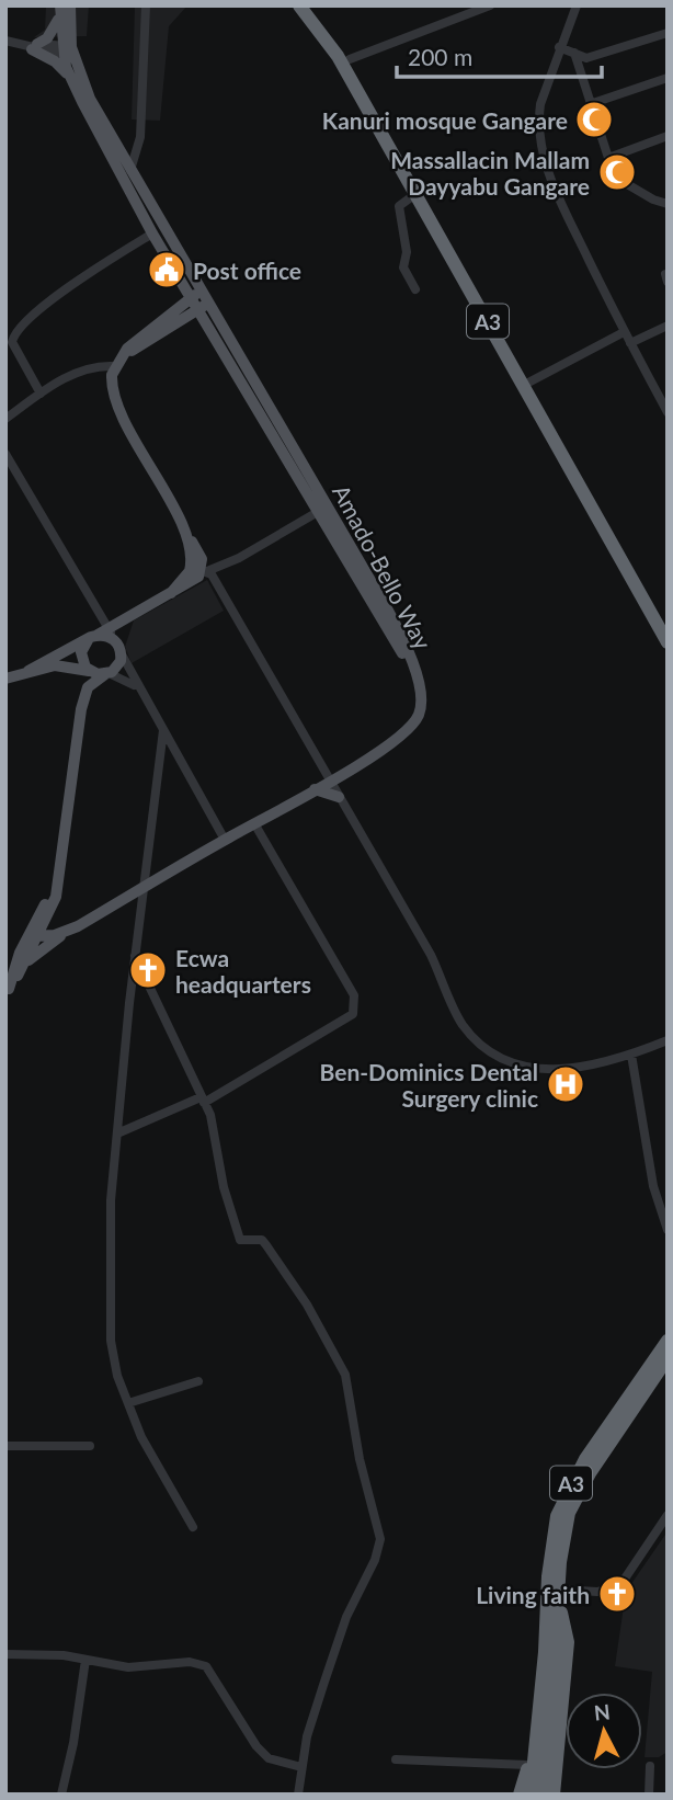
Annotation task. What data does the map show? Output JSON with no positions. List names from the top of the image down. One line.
{"streets":{"highway":["A3"],"main road":["Amado-Bello Way"]},"places":{"mosque":["Kanuri mosque Gangare","Massallacin Mallam Dayyabu Gangare"],"public building":["Post office"],"church":["Ecwa headquarters","Living faith"],"hospital":["Ben-Dominics Dental Surgery clinic"]},"scale_bar":"200 m","north":"top"}
